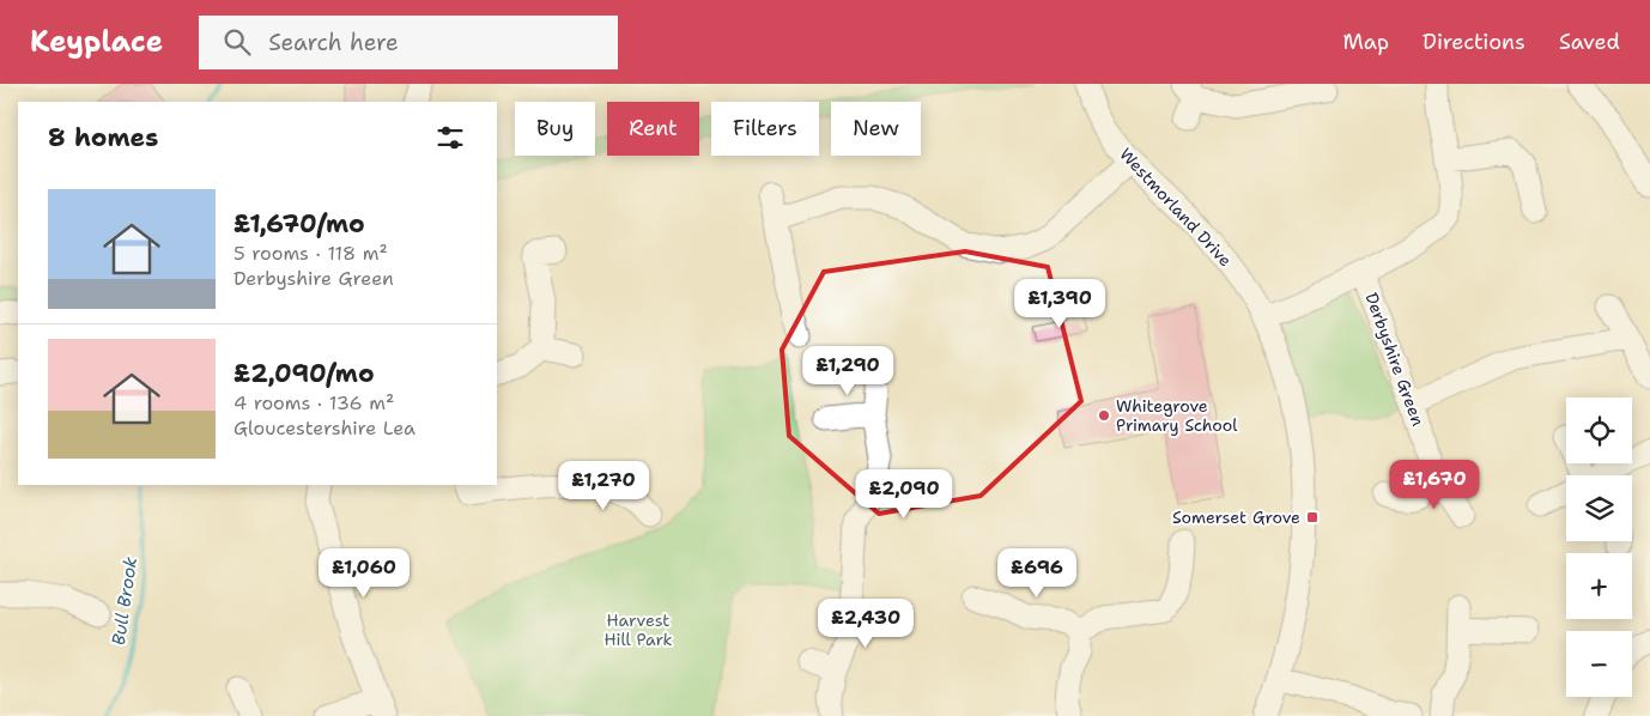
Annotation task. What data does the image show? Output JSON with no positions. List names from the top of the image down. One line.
{"streets":{"street":["Westmorland Drive","Derbyshire Green"]},"water":["Bull Brook"],"parks":["Harvest Hill Park"],"places":{"other":["Whitegrove Primary School"],"transit":["Somerset Grove"]},"page":{"header":"Keyplace","search":"Search here","nav":["Map","Directions","Saved"],"chip":["Buy","Rent","Filters","New"],"heading":"8 homes","list":[{"name":"£1,670/mo","note":"5 rooms · 118 m² · Derbyshire Green"},{"name":"£2,090/mo","note":"4 rooms · 136 m² · Gloucestershire Lea"}],"price":["£1,390","£1,290","£1,670","£1,270","£2,090","£1,060","£696","£2,430"],"map_buttons":["+","−"]}}
